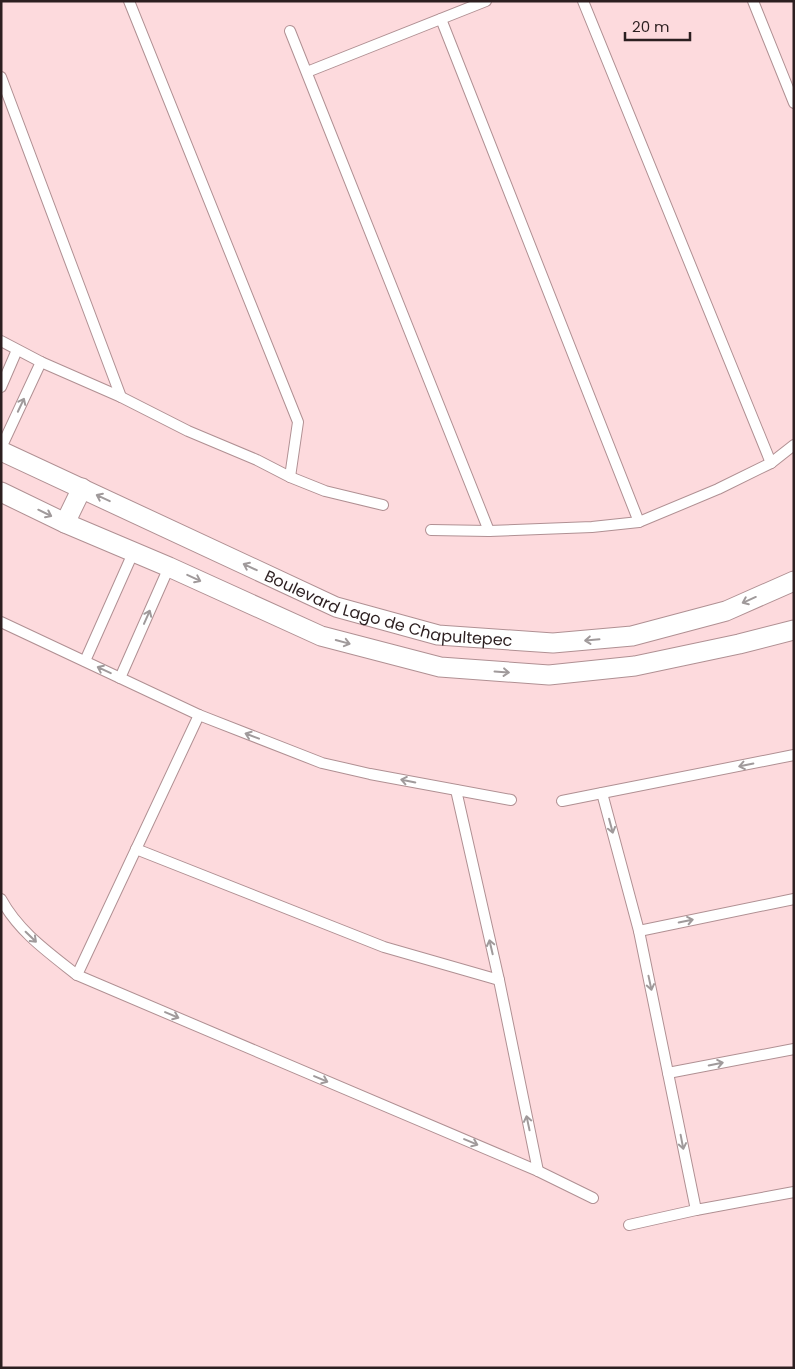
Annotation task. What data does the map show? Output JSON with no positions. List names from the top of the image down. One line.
{"streets":{"street":["Boulevard Lago de Chapultepec"]},"scale_bar":"20 m"}
